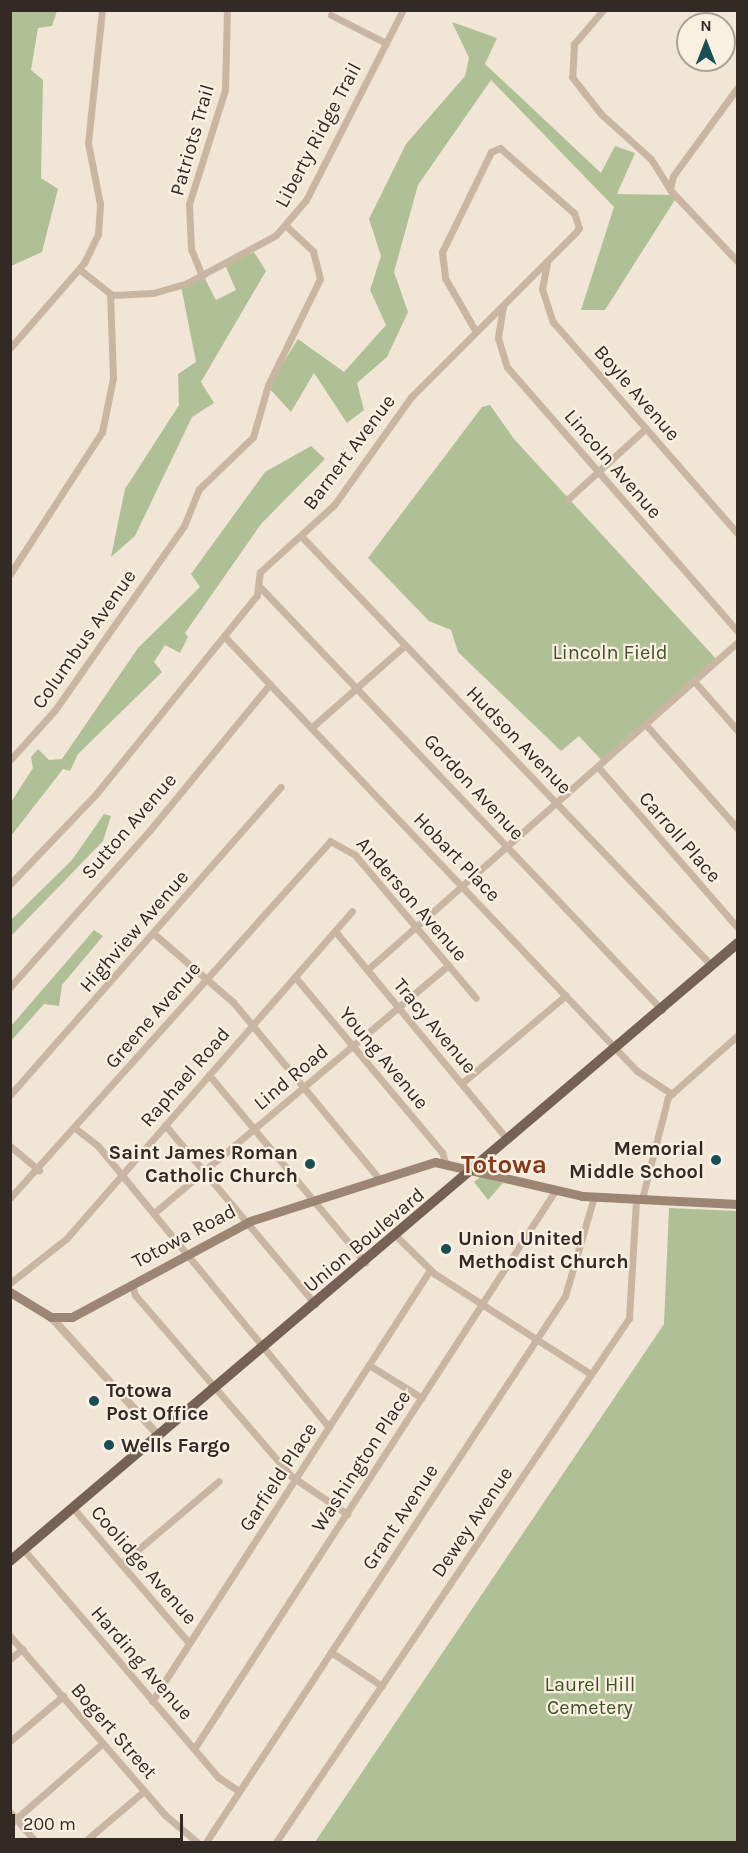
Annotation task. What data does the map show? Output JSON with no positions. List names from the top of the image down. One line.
{"streets":{"main road":["Totowa Road","Union Boulevard"],"street":["Liberty Ridge Trail","Patriots Trail","Boyle Avenue","Barnert Avenue","Lincoln Avenue","Columbus Avenue","Hudson Avenue","Gordon Avenue","Sutton Avenue","Carroll Place","Hobart Place","Anderson Avenue","Highview Avenue","Greene Avenue","Tracy Avenue","Young Avenue","Raphael Road","Lind Road","Washington Place","Garfield Place","Grant Avenue","Dewey Avenue","Coolidge Avenue","Harding Avenue","Bogert Street"]},"crossings":[["Liberty Ridge Trail","Patriots Trail"],["Liberty Ridge Trail","Columbus Avenue"],["Boyle Avenue","Barnert Avenue"],["Barnert Avenue","Lincoln Avenue"],["Barnert Avenue","Hudson Avenue"],["Barnert Avenue","Gordon Avenue"],["Barnert Avenue","Hobart Place"],["Hudson Avenue","Union Boulevard"],["Gordon Avenue","Union Boulevard"],["Sutton Avenue","Hobart Place"],["Hobart Place","Union Boulevard"],["Hobart Place","Dewey Avenue"],["Anderson Avenue","Greene Avenue"],["Anderson Avenue","Lind Road"],["Tracy Avenue","Raphael Road"],["Tracy Avenue","Lind Road"],["Tracy Avenue","Union Boulevard"],["Young Avenue","Raphael Road"],["Young Avenue","Lind Road"],["Young Avenue","Totowa Road"],["Totowa Road","Union Boulevard"],["Totowa Road","Washington Place"],["Totowa Road","Grant Avenue"],["Totowa Road","Dewey Avenue"],["Union Boulevard","Coolidge Avenue"],["Union Boulevard","Harding Avenue"],["Washington Place","Harding Avenue"],["Garfield Place","Coolidge Avenue"],["Garfield Place","Harding Avenue"],["Grant Avenue","Harding Avenue"]],"districts":["Totowa"],"parks":["Lincoln Field","Laurel Hill Cemetery"],"places":["Memorial Middle School","Saint James Roman Catholic Church","Union United Methodist Church","Totowa Post Office","Wells Fargo"],"scale_bar":"200 m","north":"top"}
